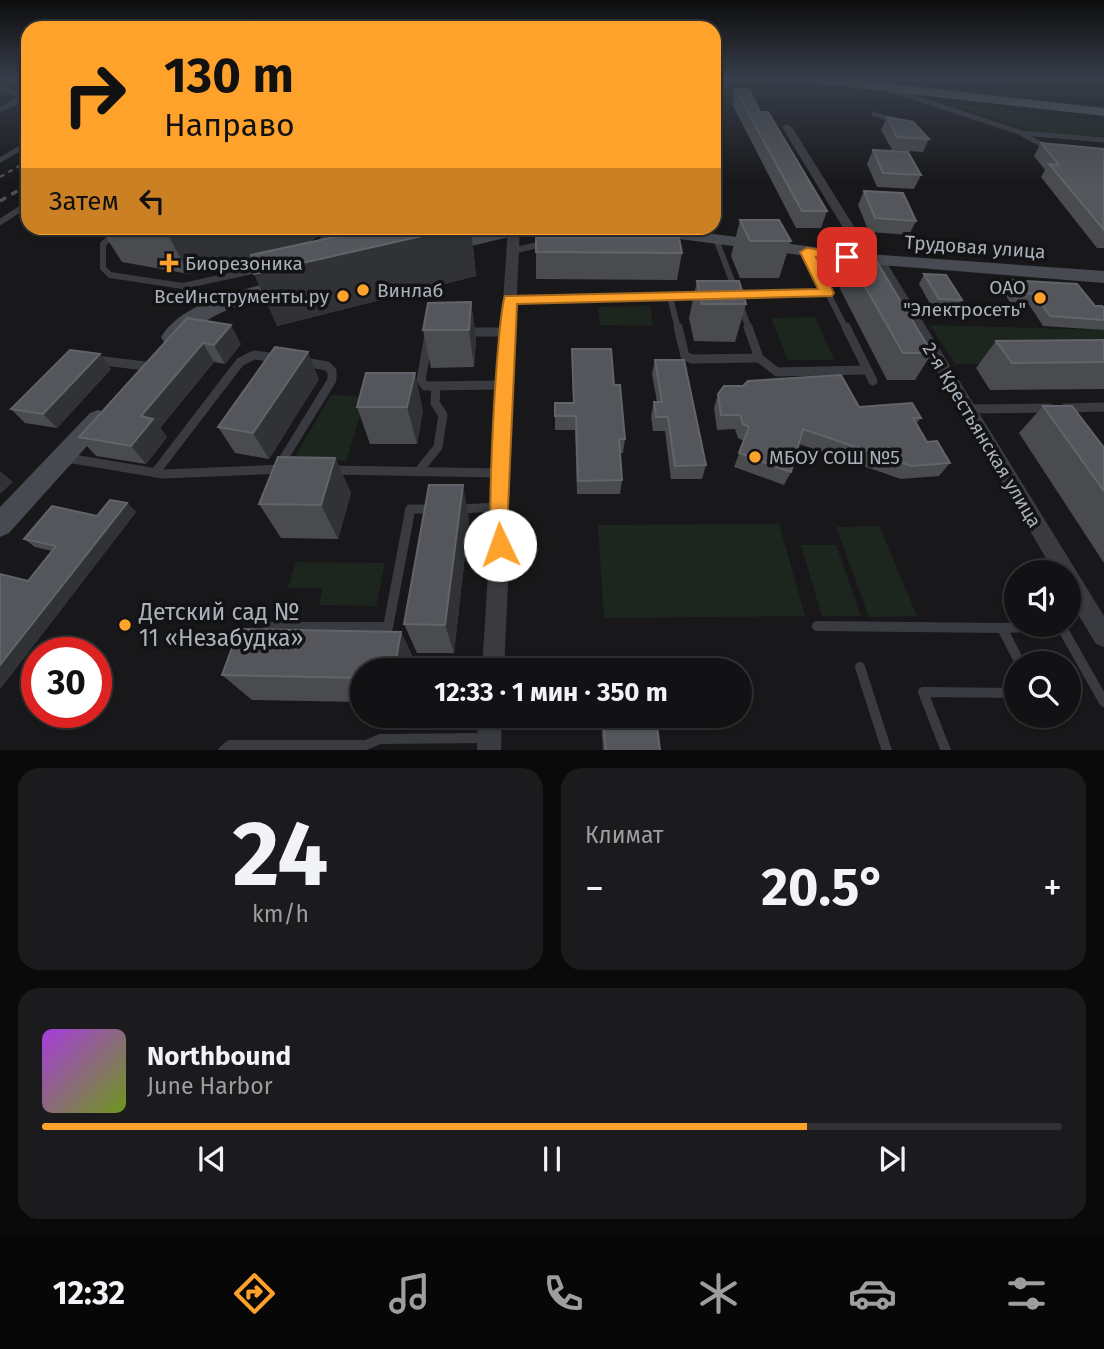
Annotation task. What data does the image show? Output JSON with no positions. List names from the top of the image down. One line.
{"streets":{"main road":["Трудовая улица"],"street":["2-я Крестьянская улица"]},"crossings":[["Трудовая улица","2-я Крестьянская улица"]],"places":{"health":["Биорезоника"],"other":["Винлаб","ВсеИнструменты.ру","ОАО \"Электросеть\"","МБОУ СОШ №5","Детский сад № 11 «Незабудка»"]},"page":{"turn":["130 m","Направо"],"then":"Затем","limit":"30","trip":"12:33 · 1 мин · 350 m","tile":[["24","km/h"],"Климат"],"heat":["−","20.5°","+"],"song":["Northbound","June Harbor"],"tabs":"12:32"}}
